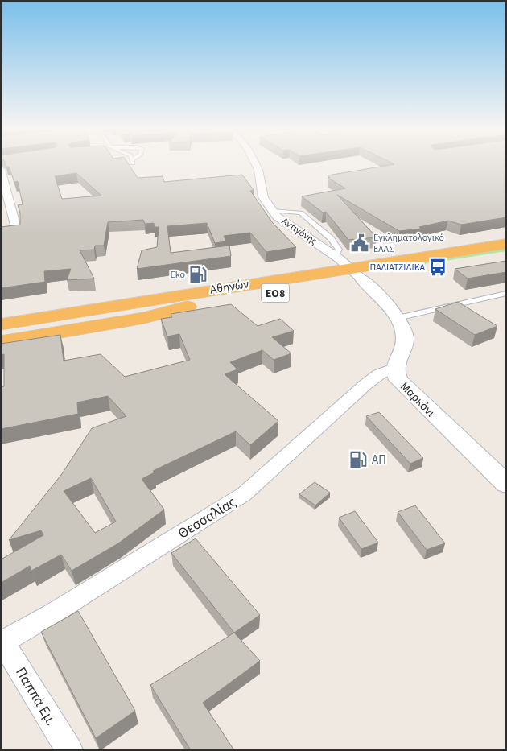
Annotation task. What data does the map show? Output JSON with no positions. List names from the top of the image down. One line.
{"streets":{"highway":["Αθηνών","ΕΟ8"],"street":["Αντιγόνης","Μαρκόνι","Θεσσαλίας","Παππά Εμ."]},"crossings":[["Αντιγόνης","Αθηνών"],["Αντιγόνης","Μαρκόνι"],["Αθηνών","Μαρκόνι"],["Μαρκόνι","Θεσσαλίας"],["Θεσσαλίας","Παππά Εμ."]],"places":{"public building":["Εγκληματολογικό ΕΛΑΣ"],"bus stop":["ΠΑΛΙΑΤΖΙΔΙΚΑ"],"fuel station":["Eko","ΑΠ"]}}
